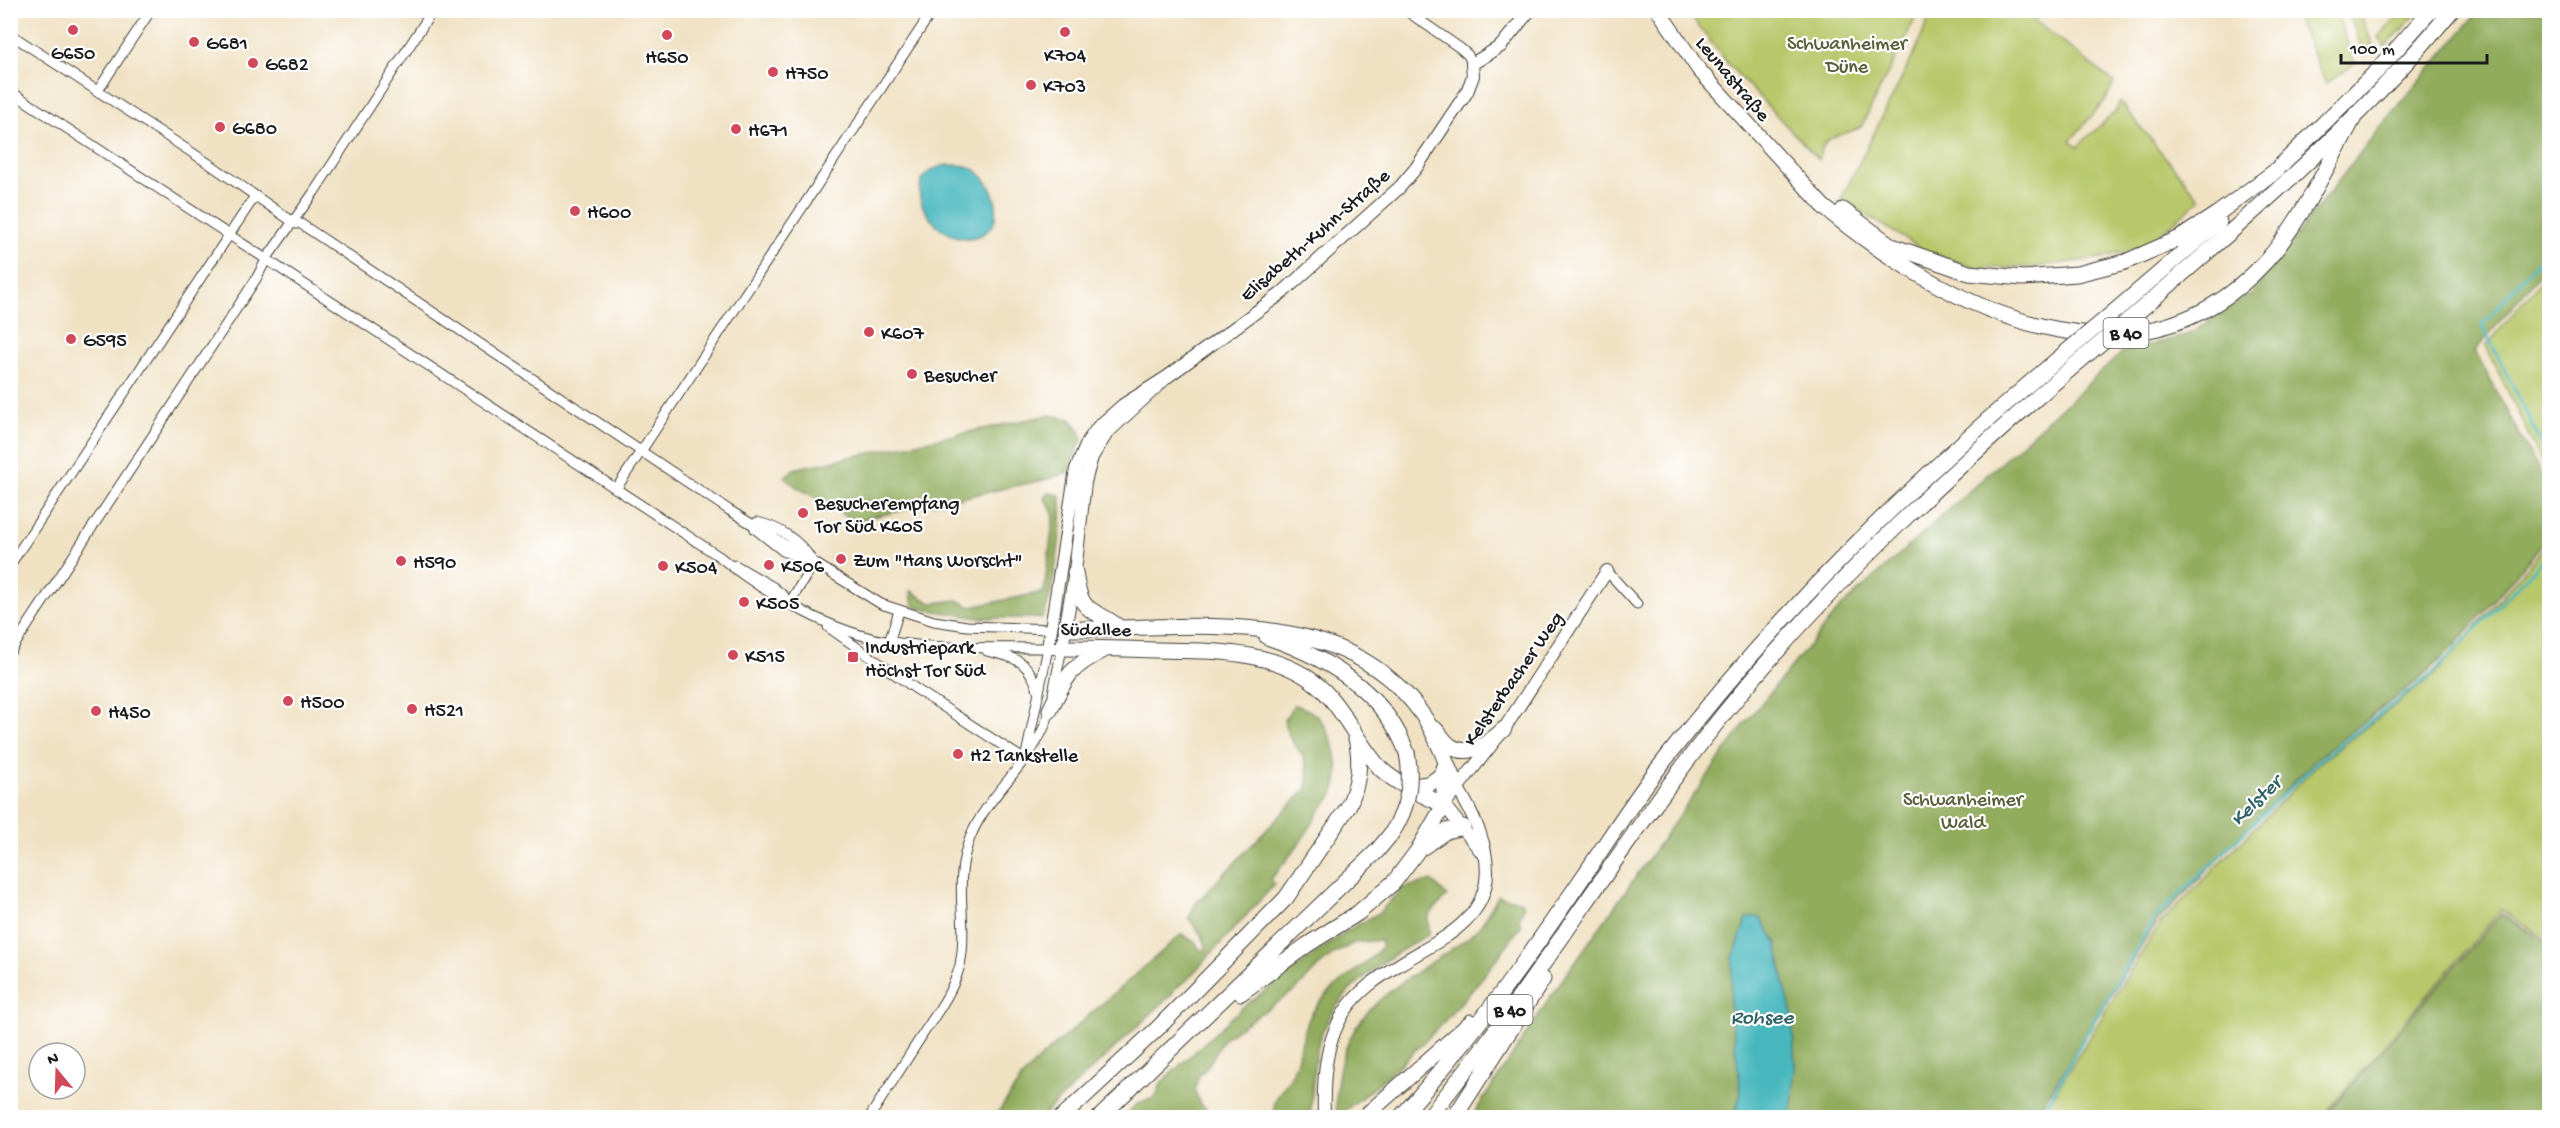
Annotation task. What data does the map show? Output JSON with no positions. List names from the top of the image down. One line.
{"streets":{"highway":["B 40","Südallee"],"main road":["Leunastraße"],"street":["Elisabeth-Kuhn-Straße","Kelsterbacher Weg"]},"crossings":[["Leunastraße","B 40"],["Elisabeth-Kuhn-Straße","Südallee"],["Südallee","Kelsterbacher Weg"]],"water":["Kelster","Rohsee"],"parks":["Schwanheimer Düne","Schwanheimer Wald"],"places":{"other":["G650","K704","H650","G681","G682","H750","K703","G680","H671","H600","K607","G595","Besucher","Besucherempfang Tor Süd K605","Zum \"Hans Worscht\"","H590","K506","K504","K505","K515","H500","H521","H450","H2 Tankstelle"],"transit":["Industriepark Höchst Tor Süd"]},"scale_bar":"100 m","north":"top"}
